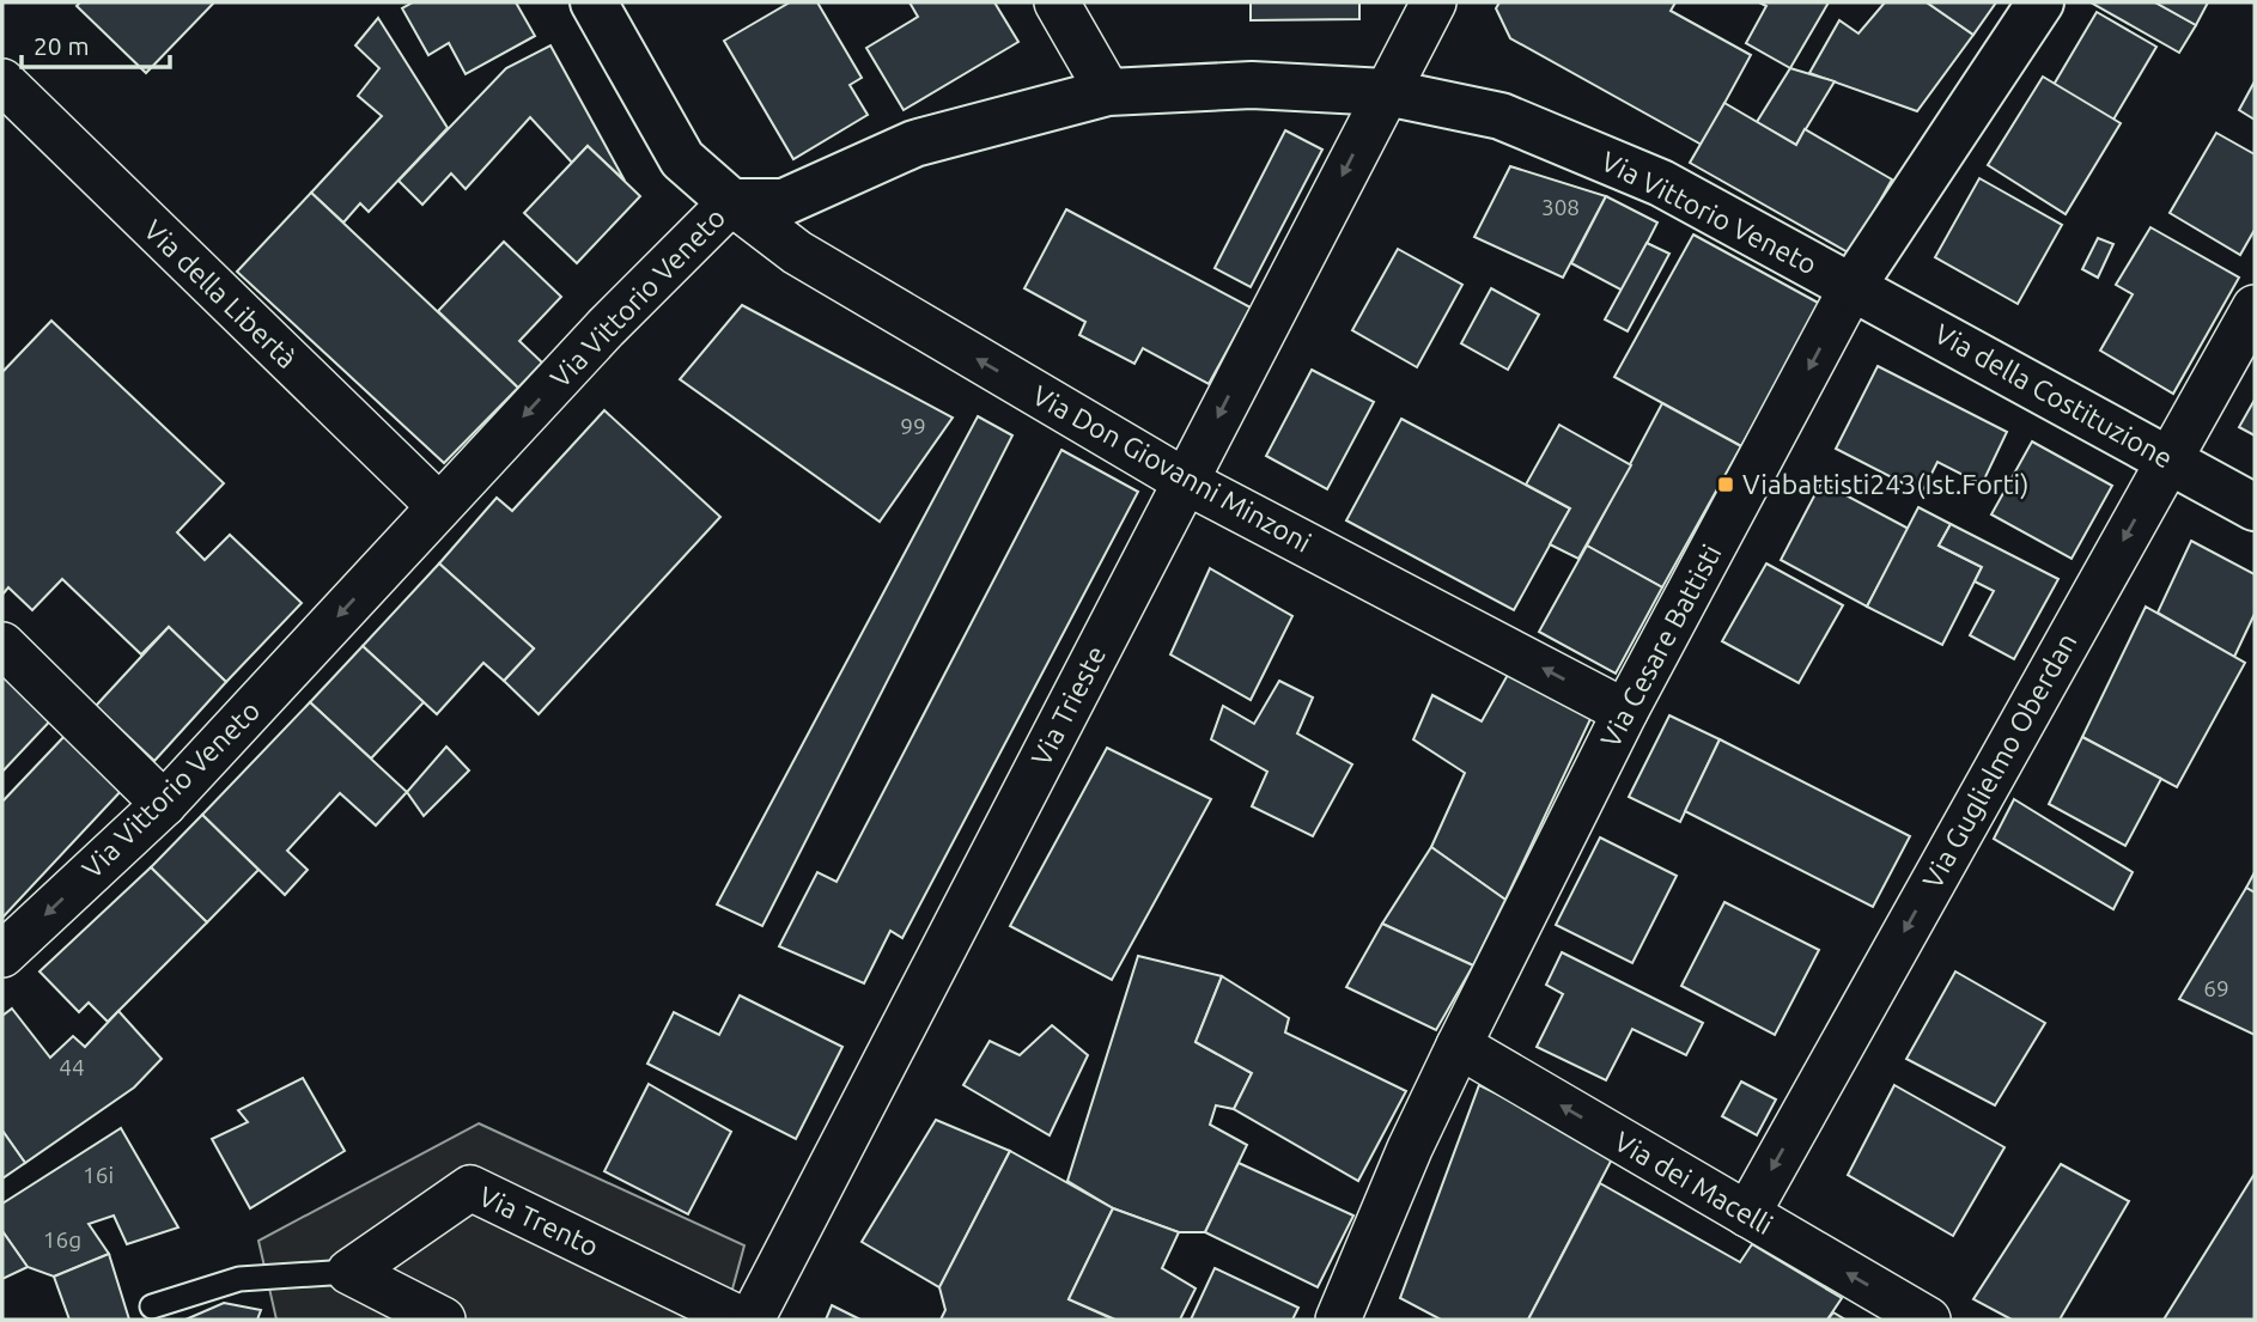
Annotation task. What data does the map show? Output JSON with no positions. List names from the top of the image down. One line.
{"streets":{"street":["Via Vittorio Veneto","Via della Libertà","Via della Costituzione","Via Don Giovanni Minzoni","Via Cesare Battisti","Via Trieste","Via Guglielmo Oberdan","Via dei Macelli","Via Trento"]},"crossings":[["Via Vittorio Veneto","Via della Libertà"],["Via Vittorio Veneto","Via della Costituzione"],["Via Vittorio Veneto","Via Don Giovanni Minzoni"],["Via Vittorio Veneto","Via Cesare Battisti"],["Via Vittorio Veneto","Via Trieste"],["Via della Costituzione","Via Cesare Battisti"],["Via della Costituzione","Via Guglielmo Oberdan"],["Via Don Giovanni Minzoni","Via Cesare Battisti"],["Via Don Giovanni Minzoni","Via Trieste"],["Via Cesare Battisti","Via dei Macelli"],["Via Guglielmo Oberdan","Via dei Macelli"]],"one_way":["Via Vittorio Veneto","Via Don Giovanni Minzoni","Via Guglielmo Oberdan","Via dei Macelli"],"places":{"transit":["Viabattisti243(Ist.Forti)"]},"house_numbers":["308","99","69","44","16i","16g"],"scale_bar":"20 m"}
